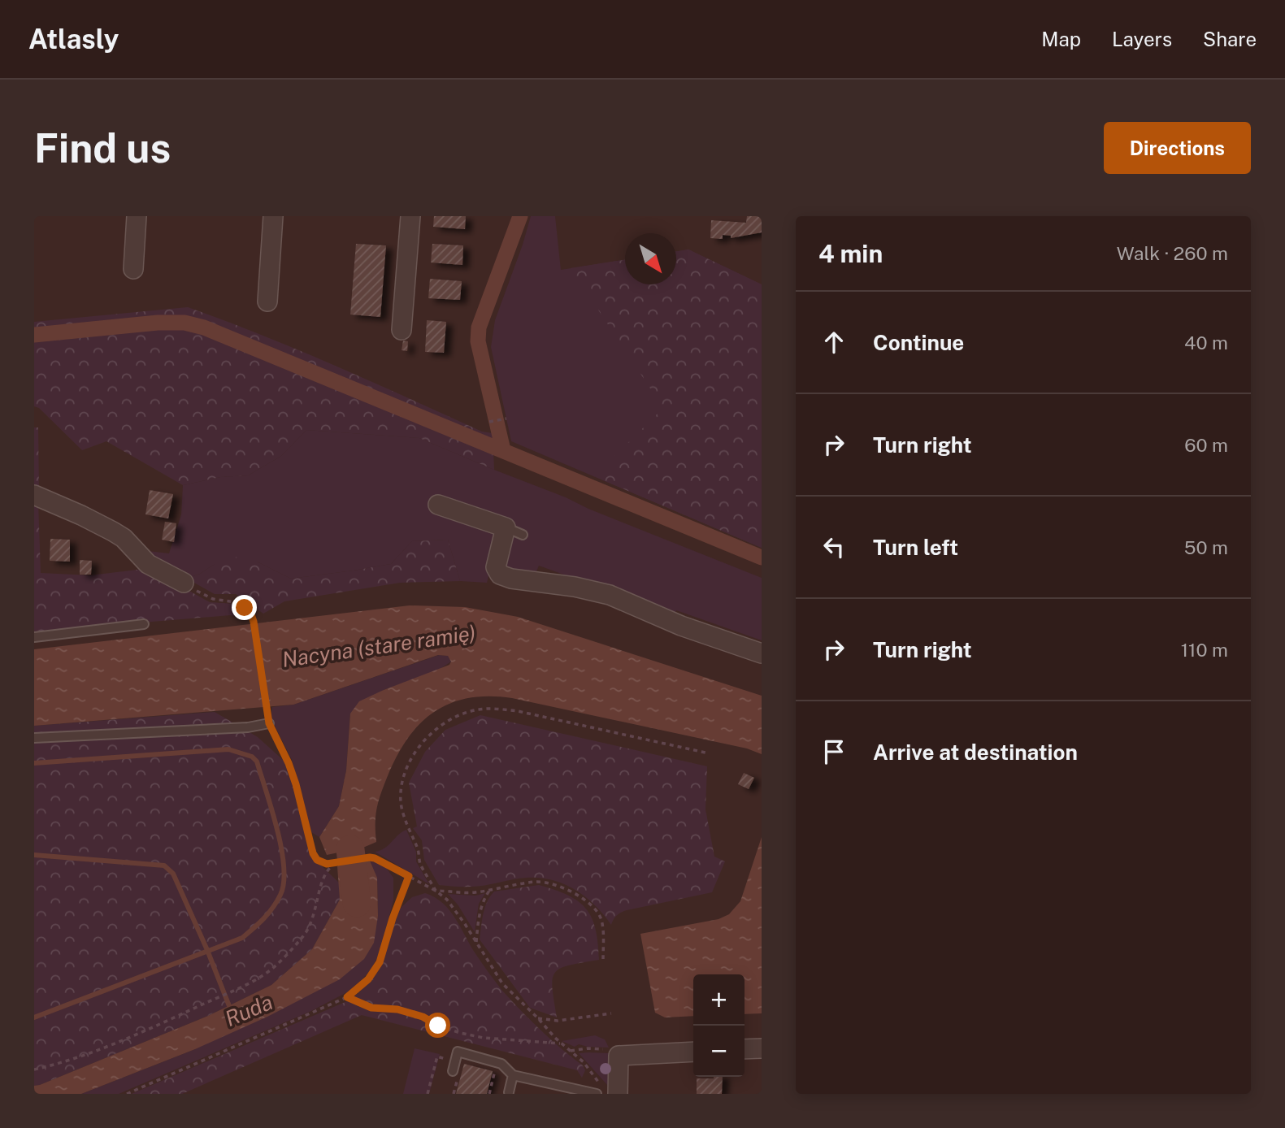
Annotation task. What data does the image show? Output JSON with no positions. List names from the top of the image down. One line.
{"water":["Nacyna (stare ramię)","Ruda"],"north":"bottom right","page":{"header":"Atlasly","nav":["Map","Layers","Share"],"buttons":"Directions","title":"Find us","heading":["4 min","Walk · 260 m"],"list":[["Continue","40 m"],["Turn right","60 m"],["Turn left","50 m"],["Turn right","110 m"],"Arrive at destination"],"map_buttons":["+","−"]}}
